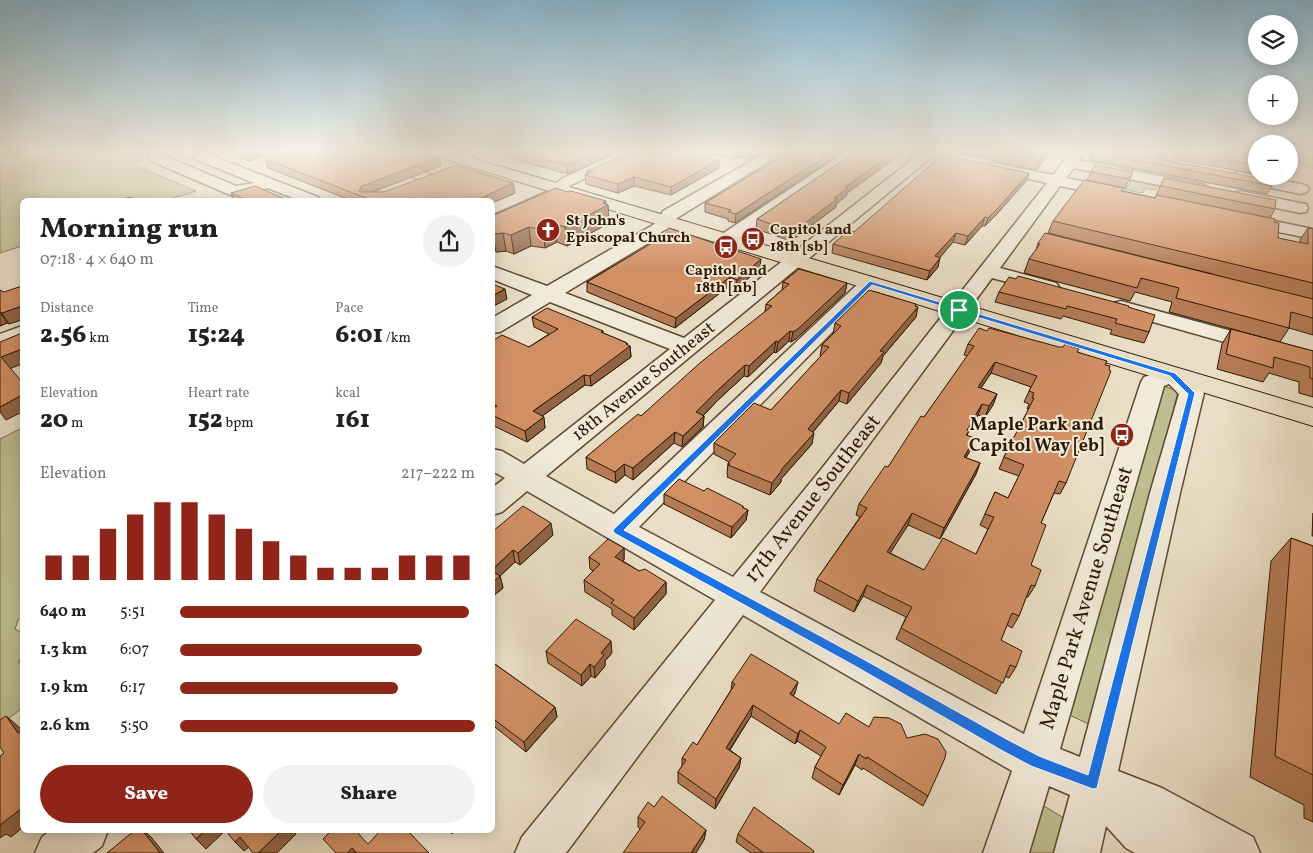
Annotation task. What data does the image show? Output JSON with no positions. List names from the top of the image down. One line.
{"streets":{"street":["18th Avenue Southeast","17th Avenue Southeast","Maple Park Avenue Southeast"]},"places":{"church":["St John's Episcopal Church"],"bus stop":["Capitol and 18th [sb]","Capitol and 18th [nb]","Maple Park and Capitol Way [eb]"]},"page":{"map_buttons":["+","−"],"heading":["Morning run","07:18 · 4 × 640 m"],"stats":[["Distance","2.56 km"],["Time","15:24"],["Pace","6:01 /km"],["Elevation","20 m"],["Heart rate","152 bpm"],["kcal","161"]],"chart":["Elevation","217–222 m"],"list":[{"name":"640 m","note":"5:51"},{"name":"1.3 km","note":"6:07"},{"name":"1.9 km","note":"6:17"},{"name":"2.6 km","note":"5:50"}],"buttons":["Save","Share"]}}
